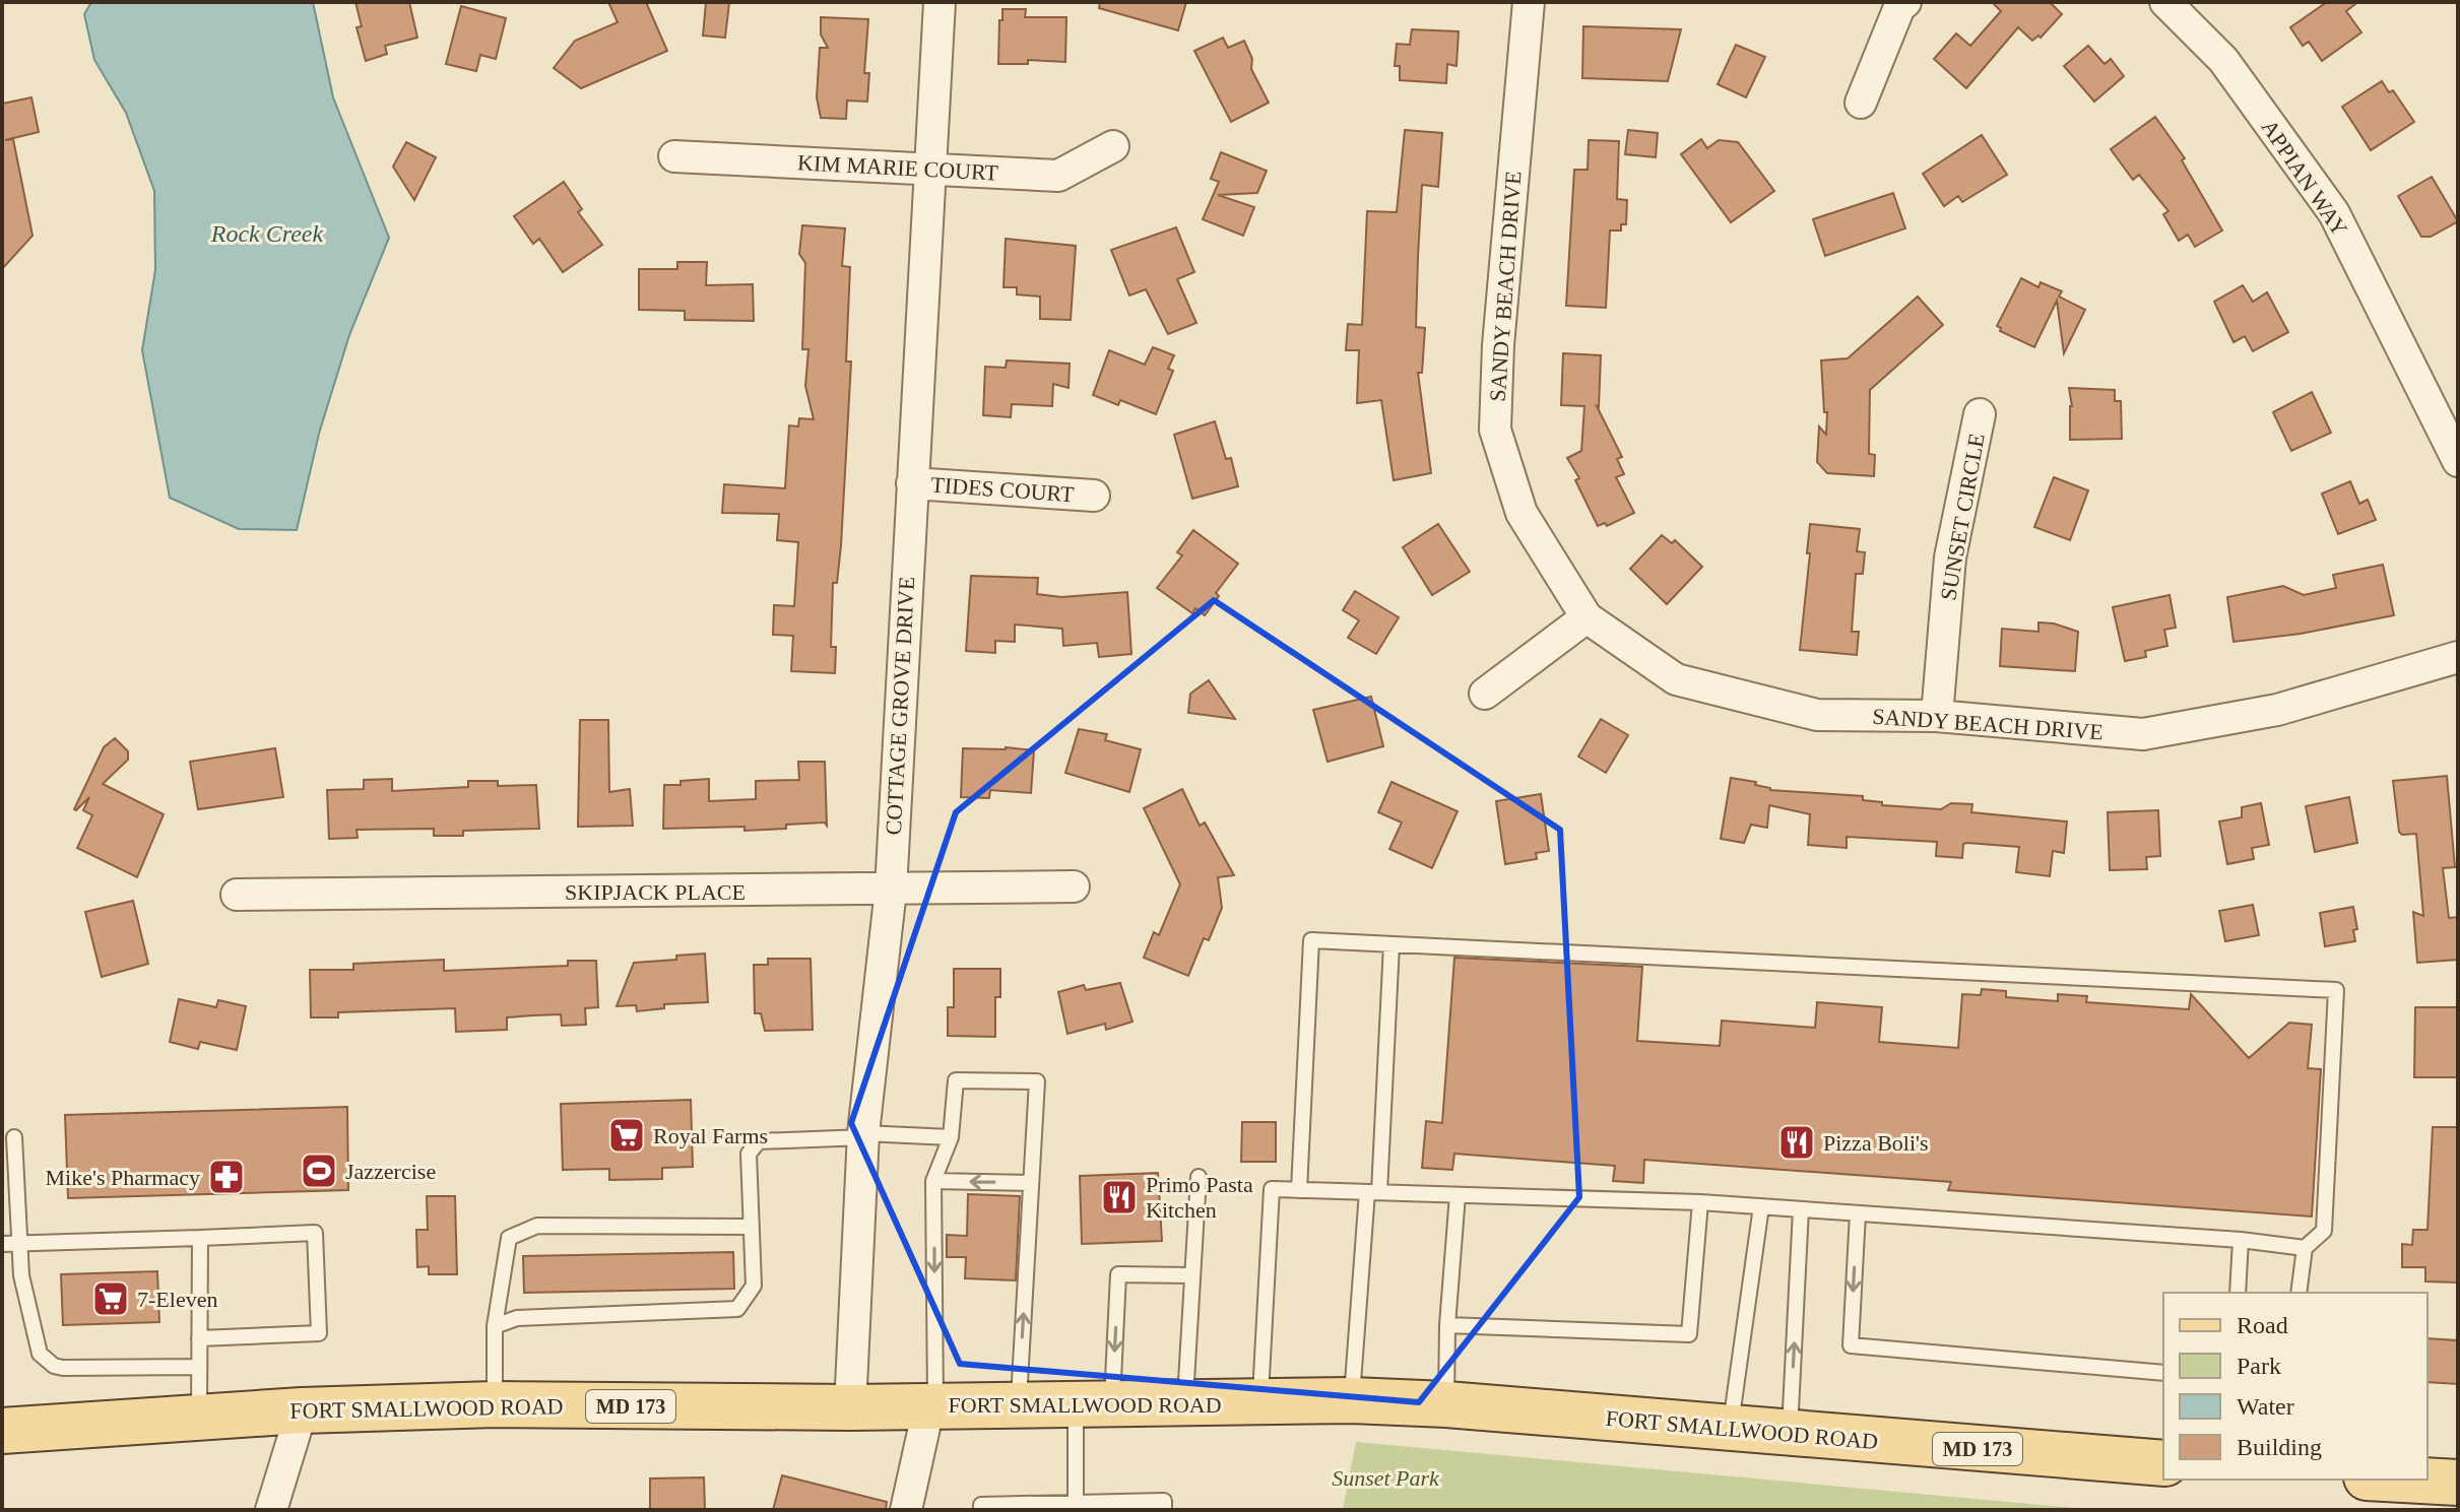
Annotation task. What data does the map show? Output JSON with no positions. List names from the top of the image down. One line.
{"streets":{"main road":["FORT SMALLWOOD ROAD","MD 173"],"street":["KIM MARIE COURT","APPIAN WAY","SANDY BEACH DRIVE","TIDES COURT","SUNSET CIRCLE","COTTAGE GROVE DRIVE","SKIPJACK PLACE"]},"crossings":[["KIM MARIE COURT","COTTAGE GROVE DRIVE"],["SANDY BEACH DRIVE","SUNSET CIRCLE"],["TIDES COURT","COTTAGE GROVE DRIVE"],["COTTAGE GROVE DRIVE","SKIPJACK PLACE"],["COTTAGE GROVE DRIVE","FORT SMALLWOOD ROAD"]],"water":["Rock Creek"],"parks":["Sunset Park"],"places":{"supermarket":["Royal Farms","7-Eleven"],"restaurant":["Pizza Boli's","Primo Pasta Kitchen"],"sports":["Jazzercise"],"pharmacy":["Mike's Pharmacy"]},"legend":["Road","Park","Water","Building"]}
